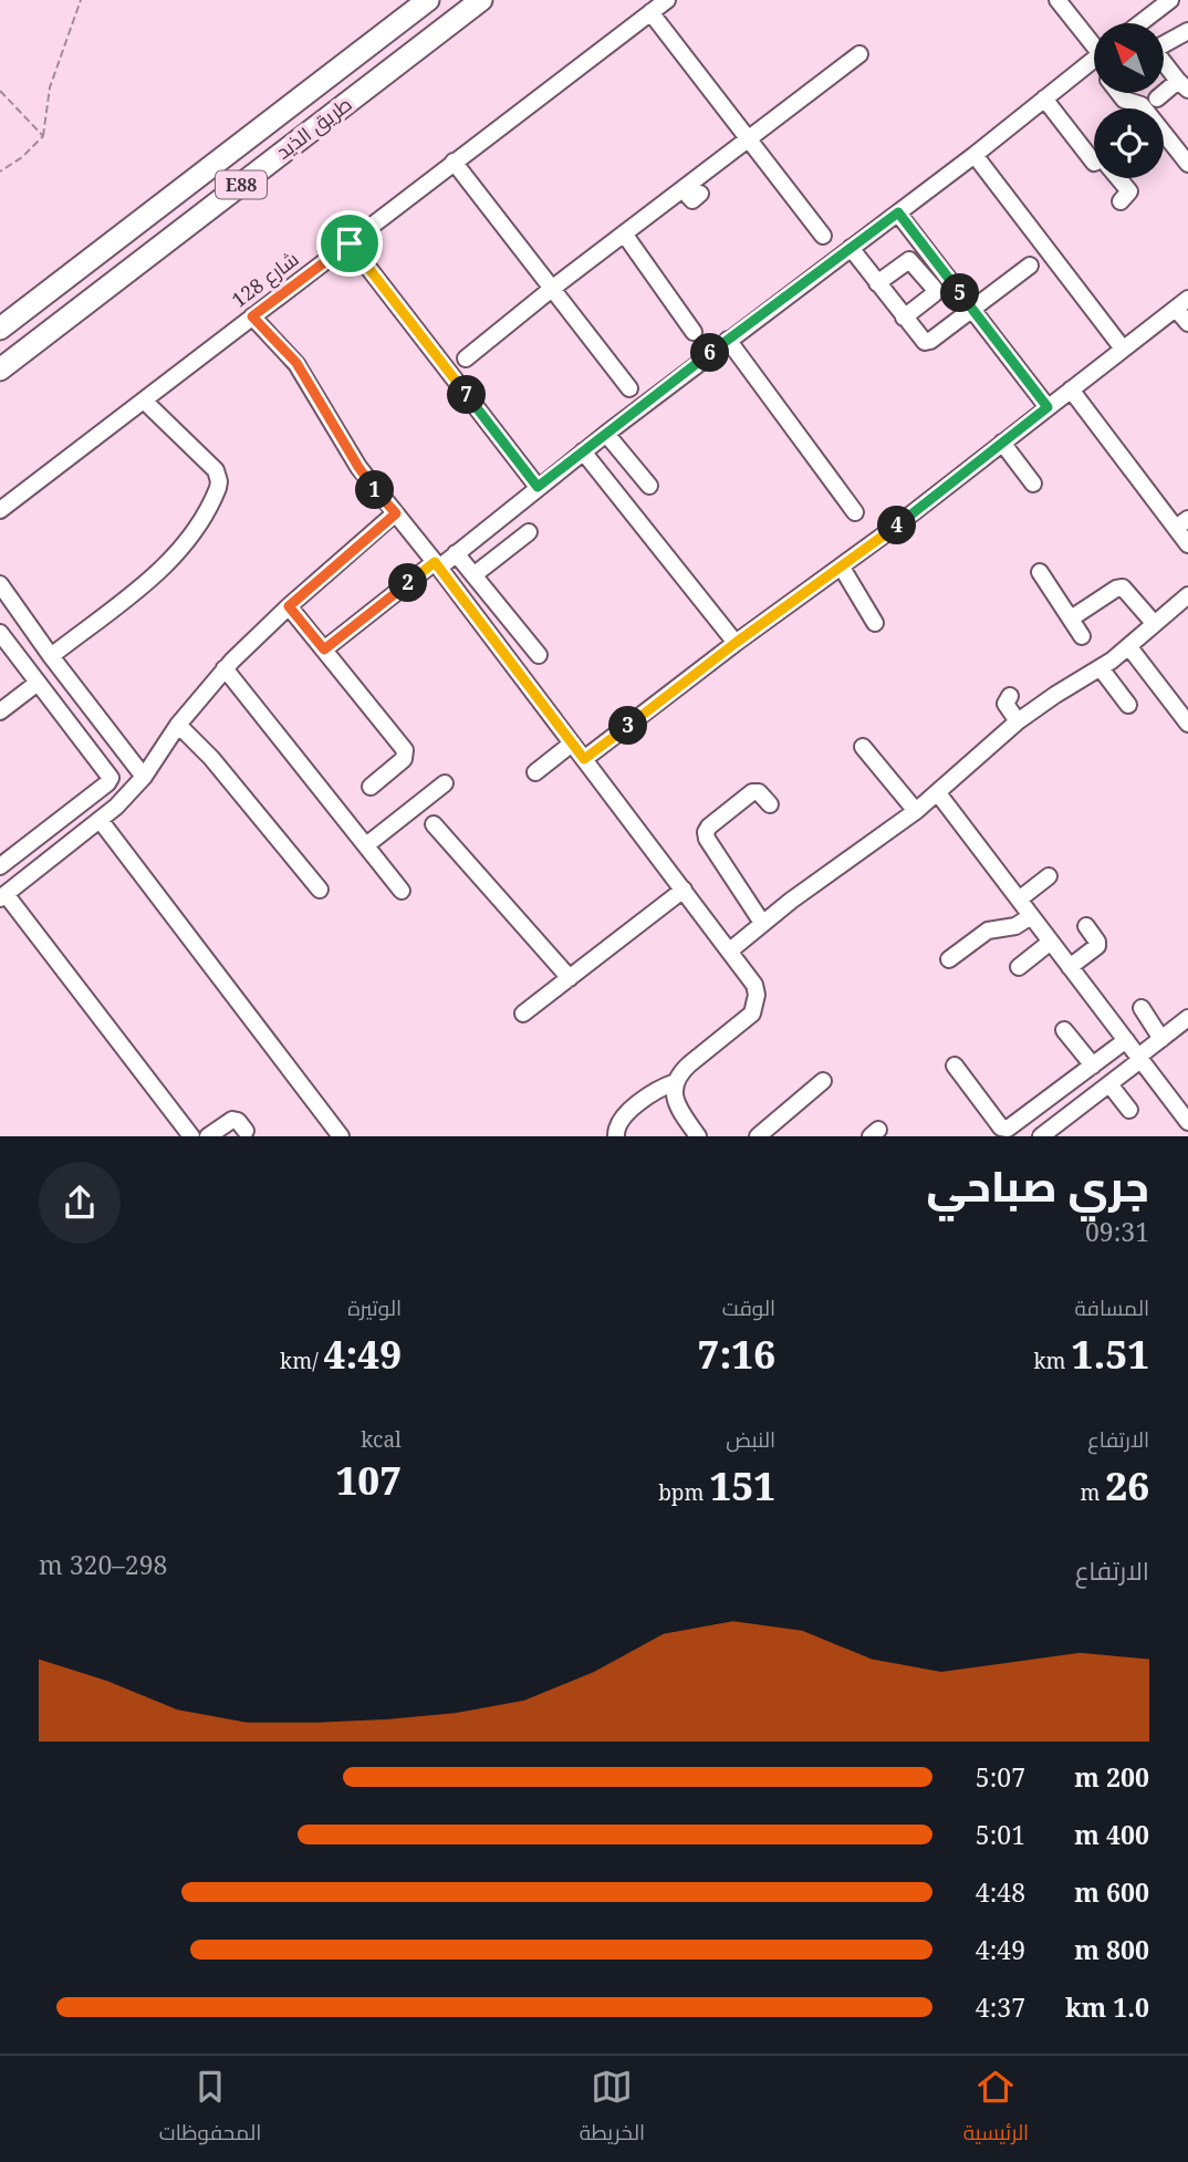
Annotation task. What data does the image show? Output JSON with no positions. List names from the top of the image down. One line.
{"streets":{"highway":["طريق الذيد","E88"],"street":["شارع 128"]},"north":"top left","page":{"pins":["5","6","7","1","4","2","3"],"heading":["جري صباحي","09:31"],"stats":[["المسافة","1.51 km"],["الوقت","7:16"],["الوتيرة","4:49 /km"],["الارتفاع","26 m"],["النبض","151 bpm"],["kcal","107"]],"chart":["الارتفاع","298–320 m"],"list":[{"name":"200 m","note":"5:07"},{"name":"400 m","note":"5:01"},{"name":"600 m","note":"4:48"},{"name":"800 m","note":"4:49"},{"name":"1.0 km","note":"4:37"}],"tabs":["الرئيسية","الخريطة","المحفوظات"]}}
